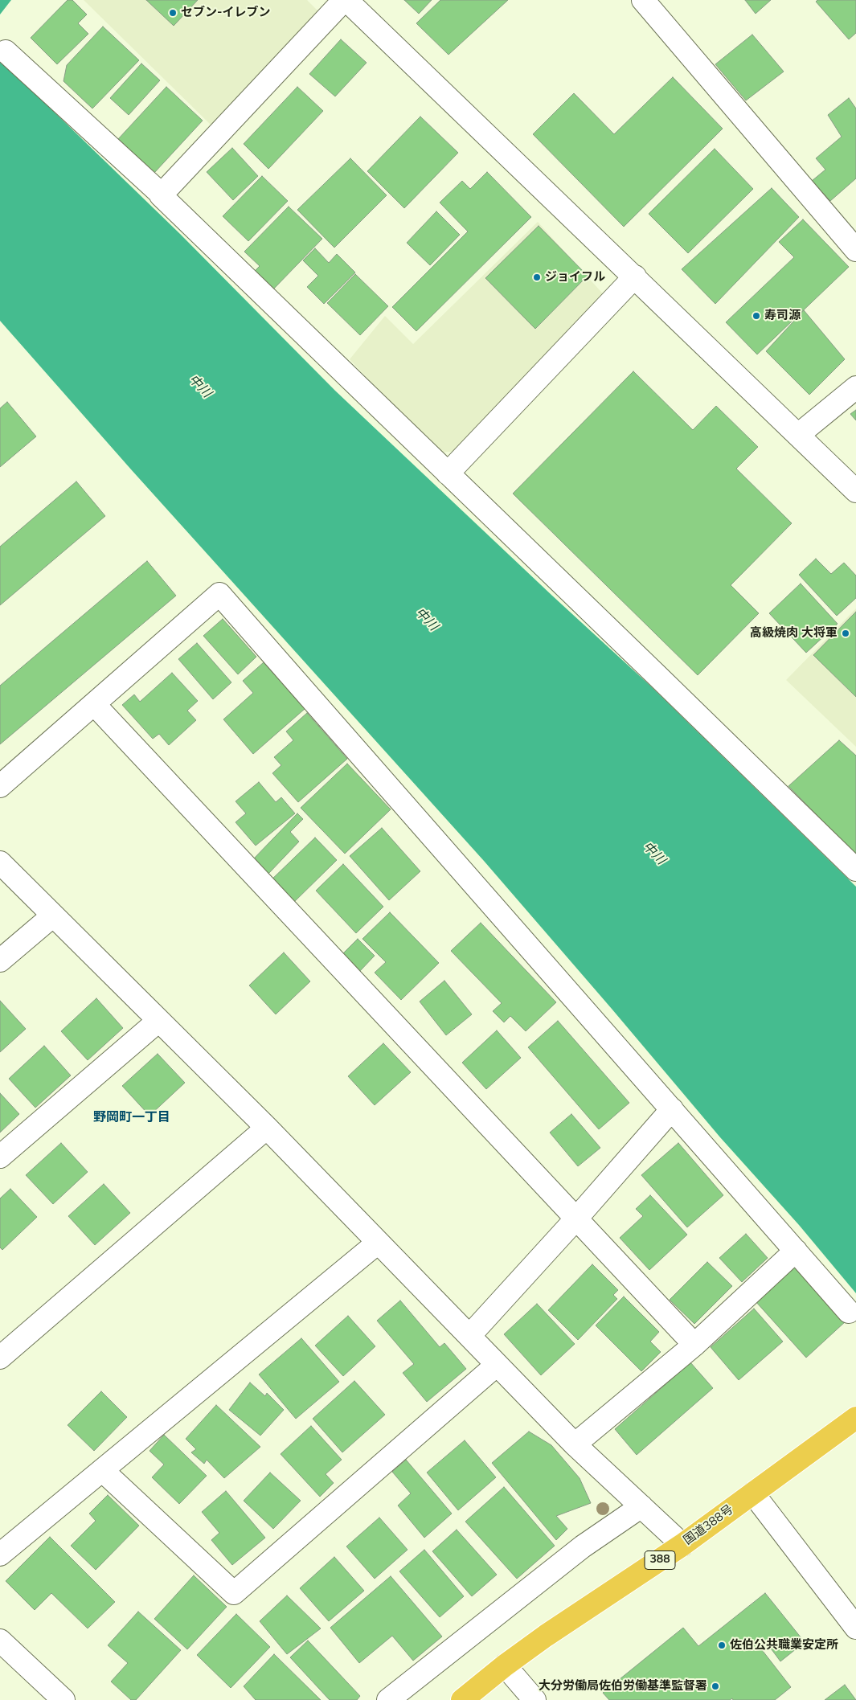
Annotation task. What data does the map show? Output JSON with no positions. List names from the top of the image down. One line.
{"streets":{"highway":["国道388号","388"]},"districts":["野岡町一丁目"],"water":["中川"],"places":["セブン-イレブン","ジョイフル","寿司源","高級焼肉 大将軍","佐伯公共職業安定所","大分労働局佐伯労働基準監督署"]}
